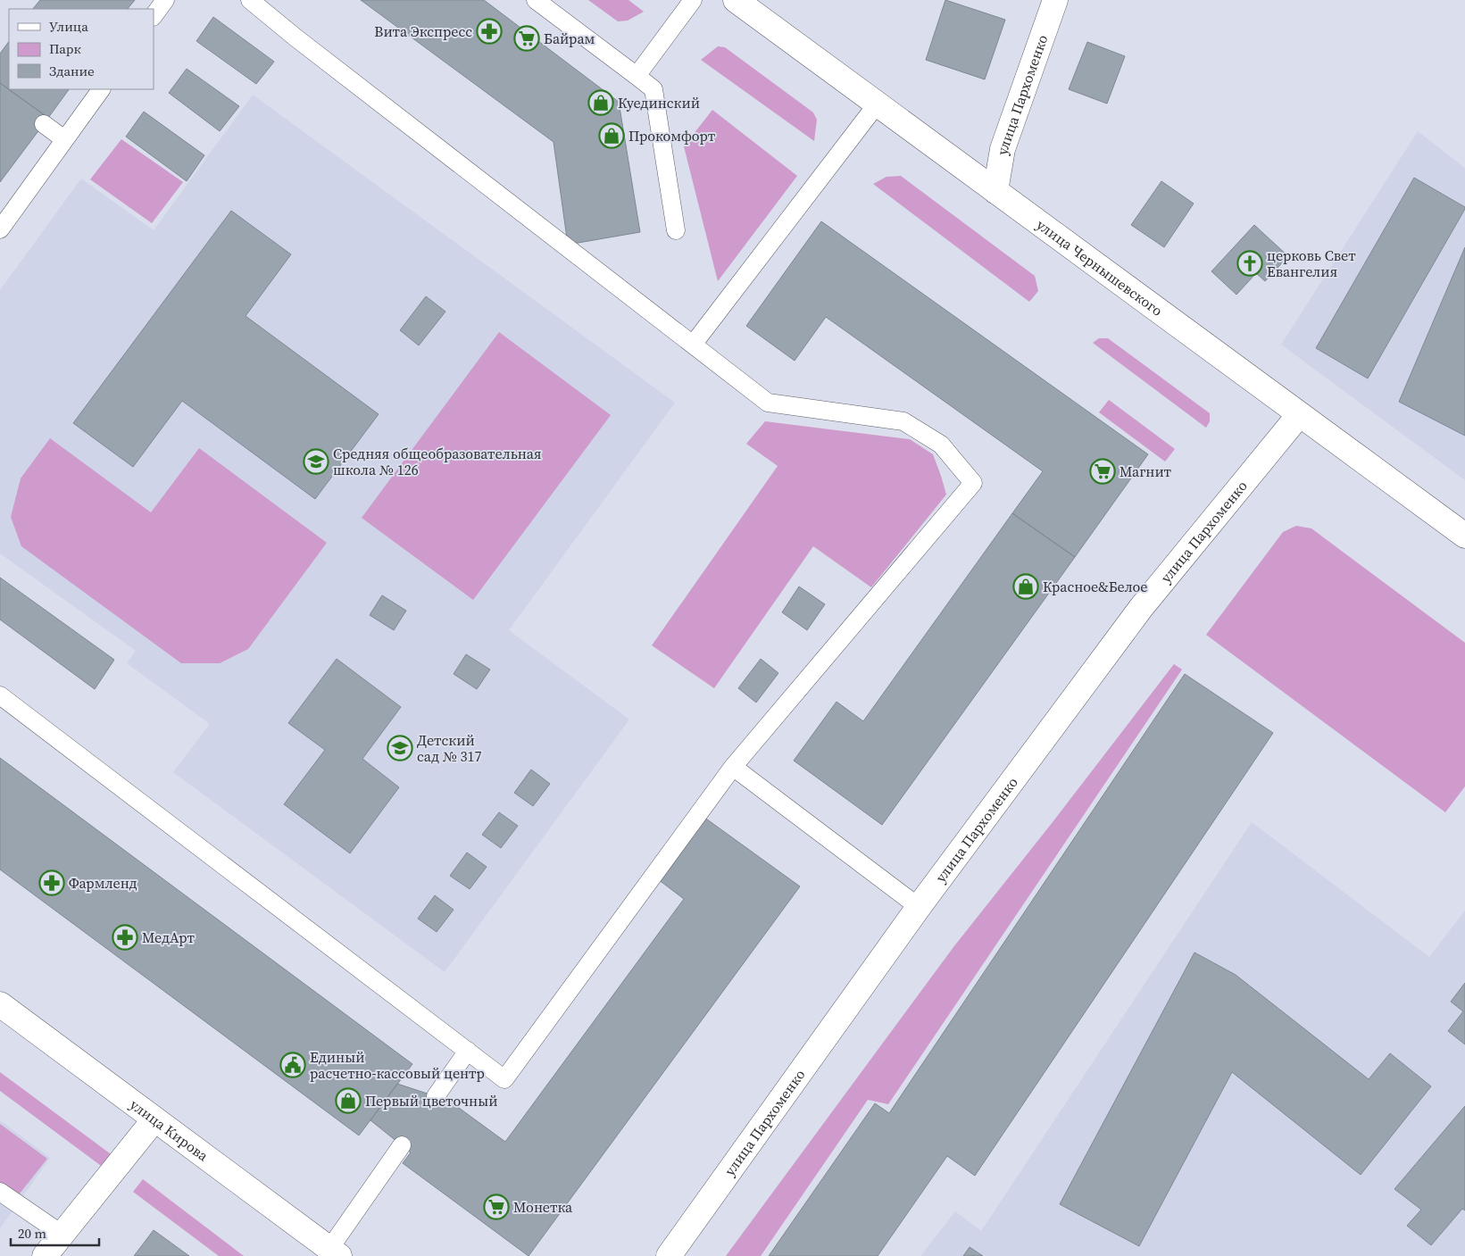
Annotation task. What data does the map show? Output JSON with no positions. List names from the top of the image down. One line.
{"streets":{"street":["улица Пархоменко","улица Чернышевского","улица Кирова"]},"crossings":[["улица Пархоменко","улица Чернышевского"]],"places":{"pharmacy":["Вита Экспресс","Фармленд","МедАрт"],"supermarket":["Байрам","Магнит","Монетка"],"shop":["Куединский","Прокомфорт","Красное&Белое","Первый цветочный"],"church":["церковь Свет Евангелия"],"school or university":["Средняя общеобразовательная школа № 126","Детский сад № 317"],"public building":["Единый расчетно-кассовый центр"]},"legend":["Улица","Парк","Здание"],"scale_bar":"20 m"}
